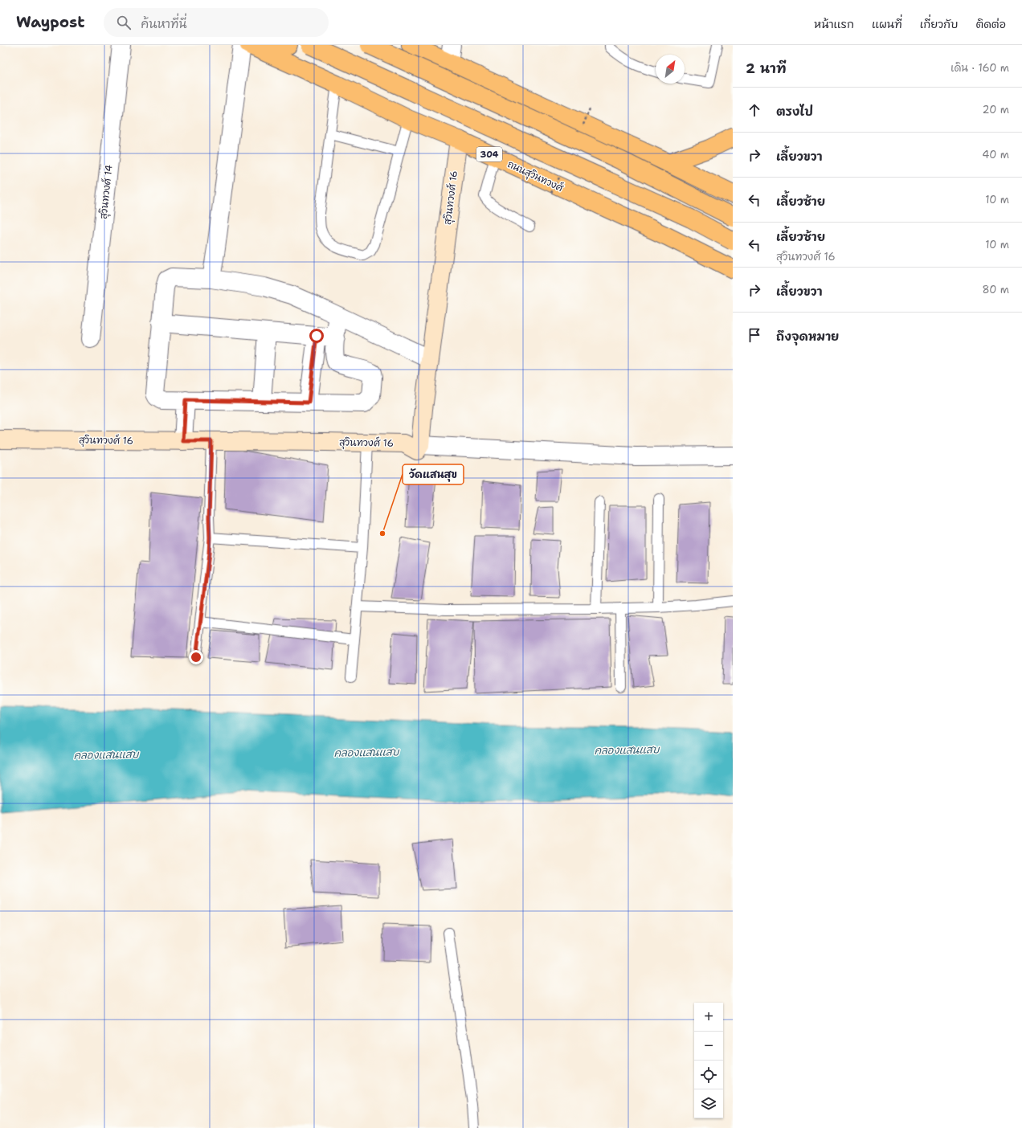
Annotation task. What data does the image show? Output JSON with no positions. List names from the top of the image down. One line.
{"streets":{"main road":["304","ถนนสุวินทวงศ์"],"street":["สุวินทวงศ์ 14","สุวินทวงศ์ 16"]},"crossings":[["ถนนสุวินทวงศ์","สุวินทวงศ์ 16"]],"water":["คลองแสนแสบ"],"places":["วัดแสนสุข"],"north":"top right","page":{"header":"Waypost","search":"ค้นหาที่นี่","nav":["หน้าแรก","แผนที่","เกี่ยวกับ","ติดต่อ"],"heading":["2 นาที","เดิน · 160 m"],"list":[["ตรงไป","20 m"],["เลี้ยวขวา","40 m"],["เลี้ยวซ้าย","10 m"],["เลี้ยวซ้าย","สุวินทวงศ์ 16","10 m"],["เลี้ยวขวา","80 m"],"ถึงจุดหมาย"],"map_buttons":["+","−"]}}
